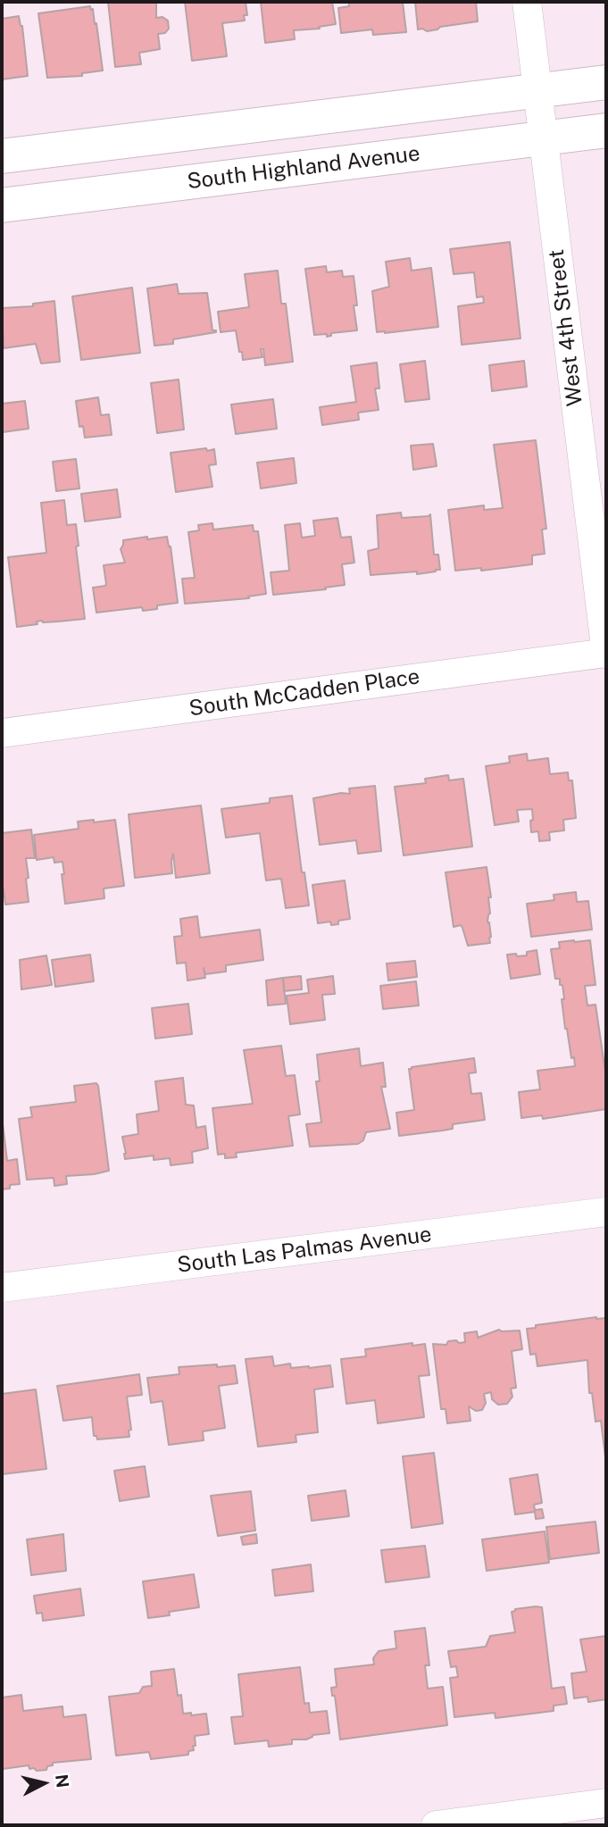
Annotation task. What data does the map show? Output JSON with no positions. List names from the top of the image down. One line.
{"streets":{"main road":["South Highland Avenue"],"street":["West 4th Street","South McCadden Place","South Las Palmas Avenue"]},"crossings":[["South Highland Avenue","West 4th Street"],["West 4th Street","South McCadden Place"]],"north":"right"}
